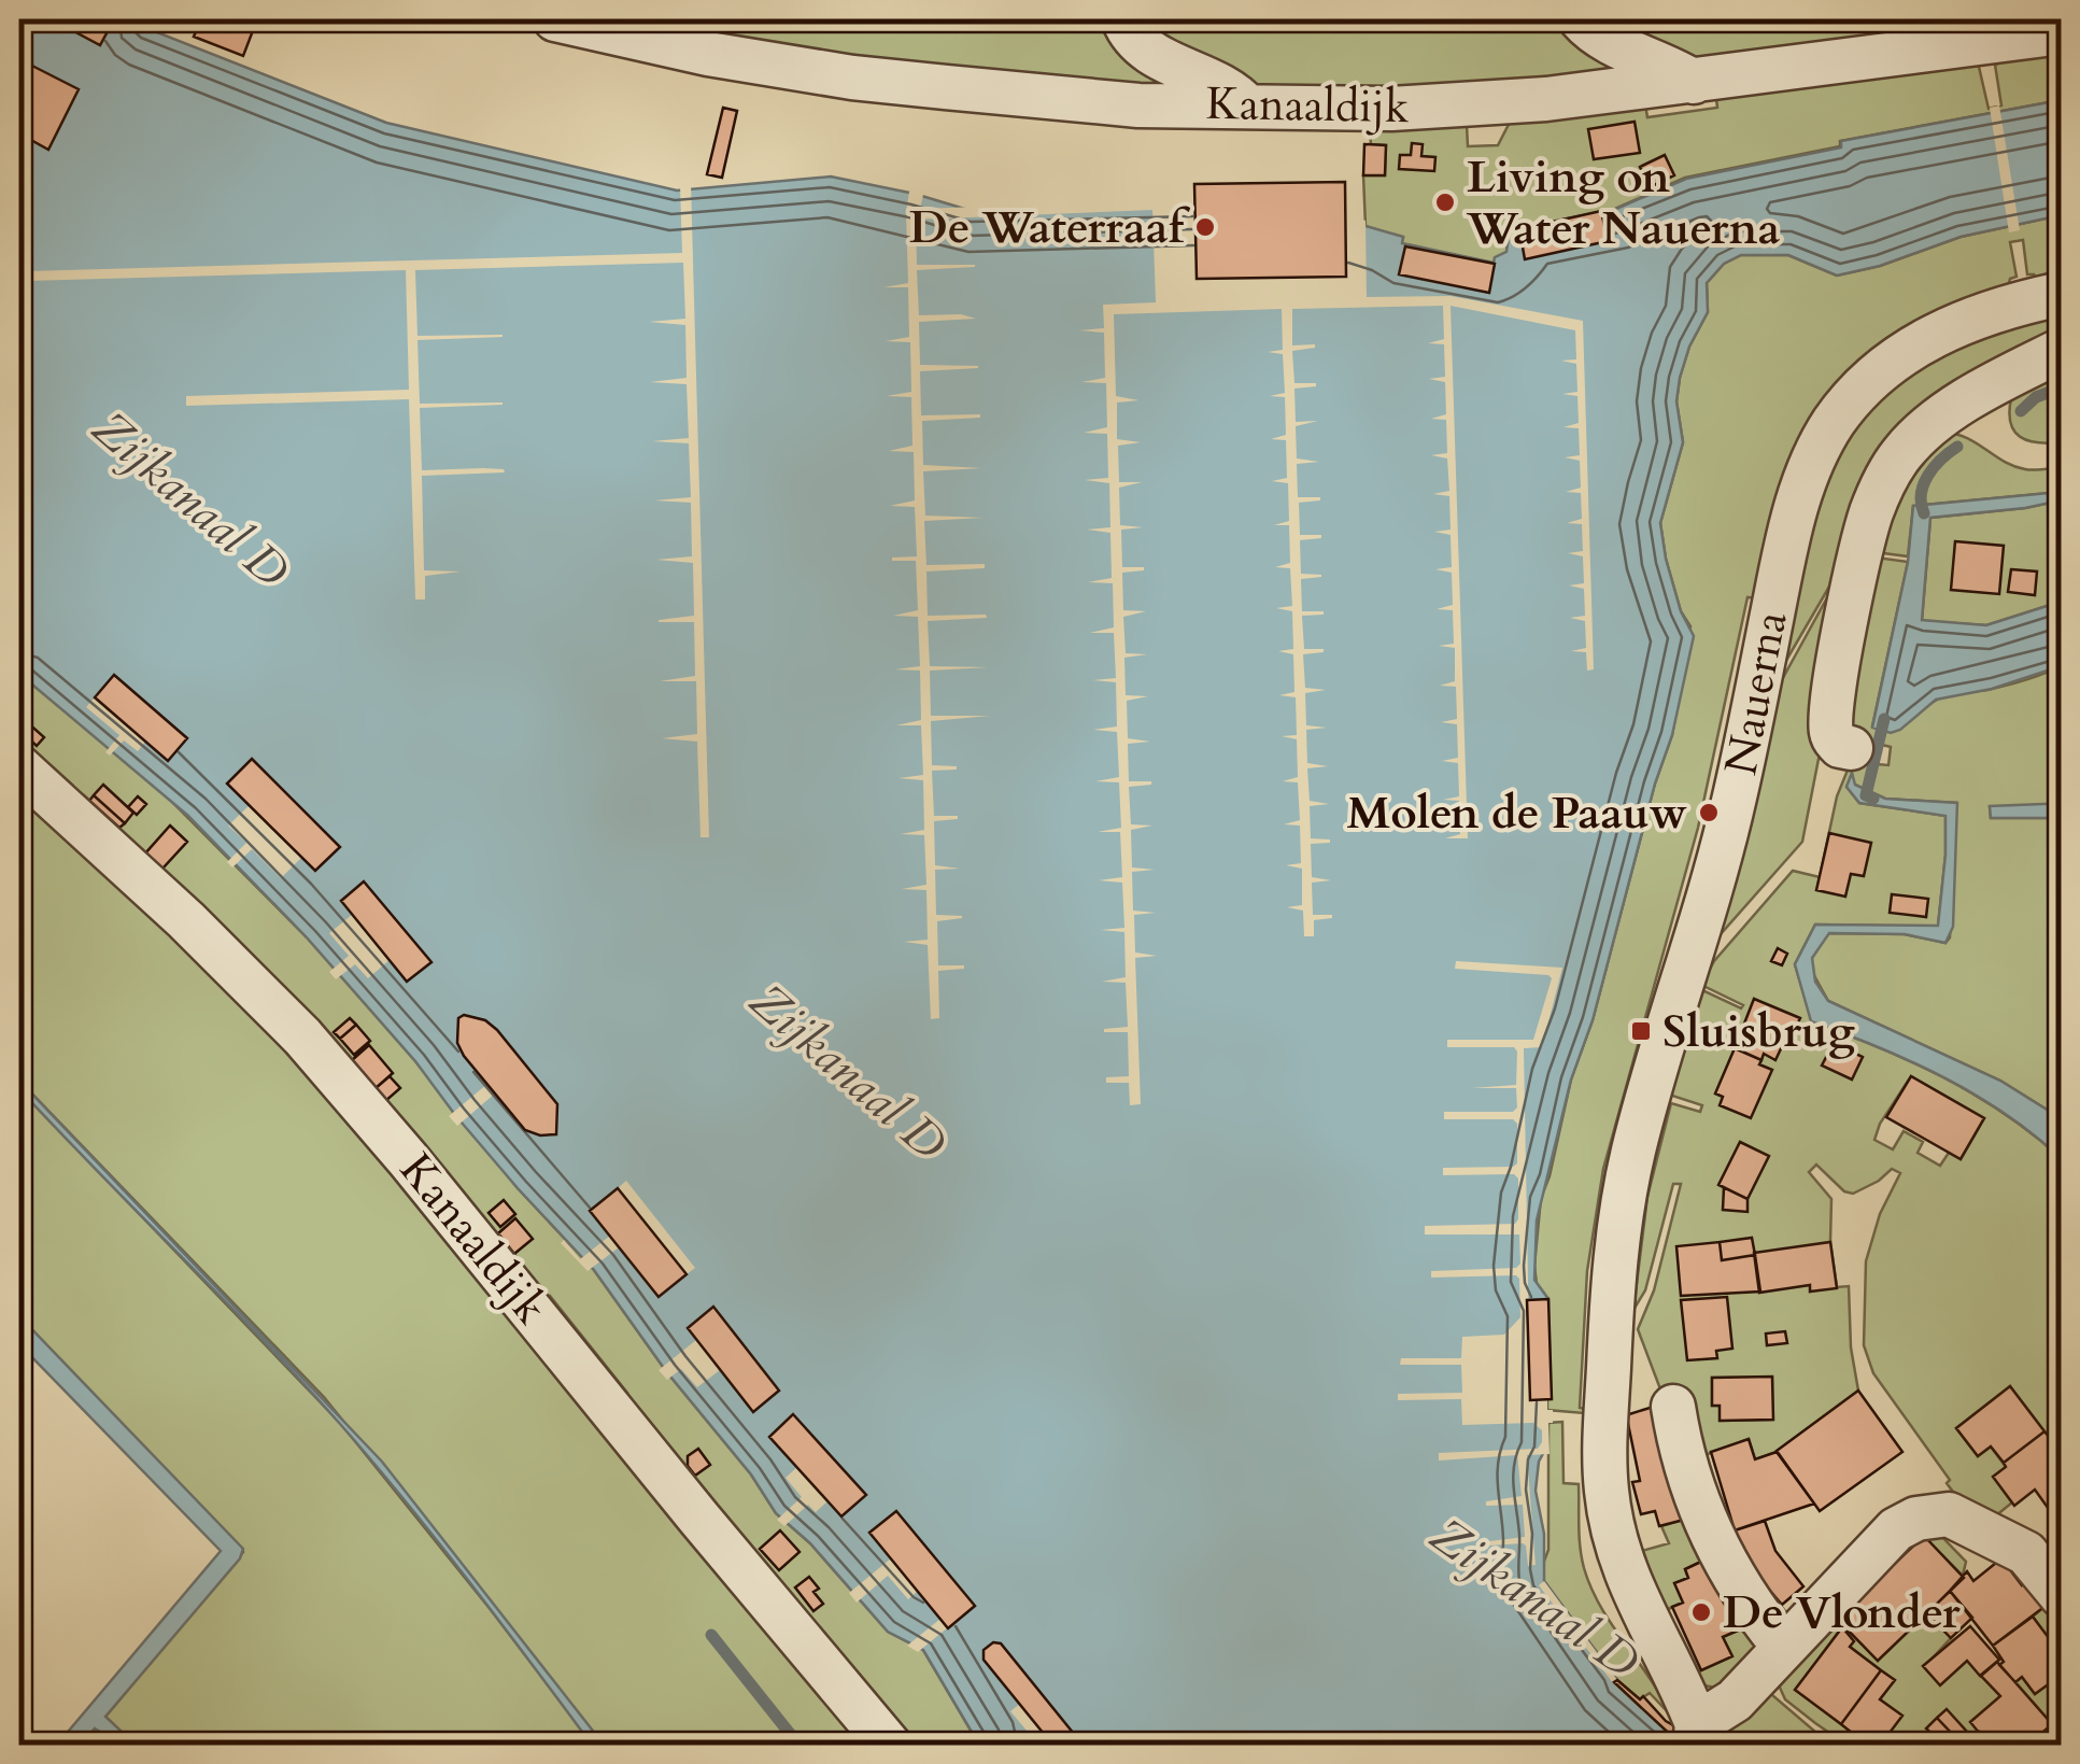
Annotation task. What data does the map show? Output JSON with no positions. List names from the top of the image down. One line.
{"streets":{"street":["Kanaaldijk","Nauerna"]},"water":["Zijkanaal D"],"places":{"other":["Living on Water Nauerna","De Waterraaf","Molen de Paauw","De Vlonder"],"transit":["Sluisbrug"]}}
